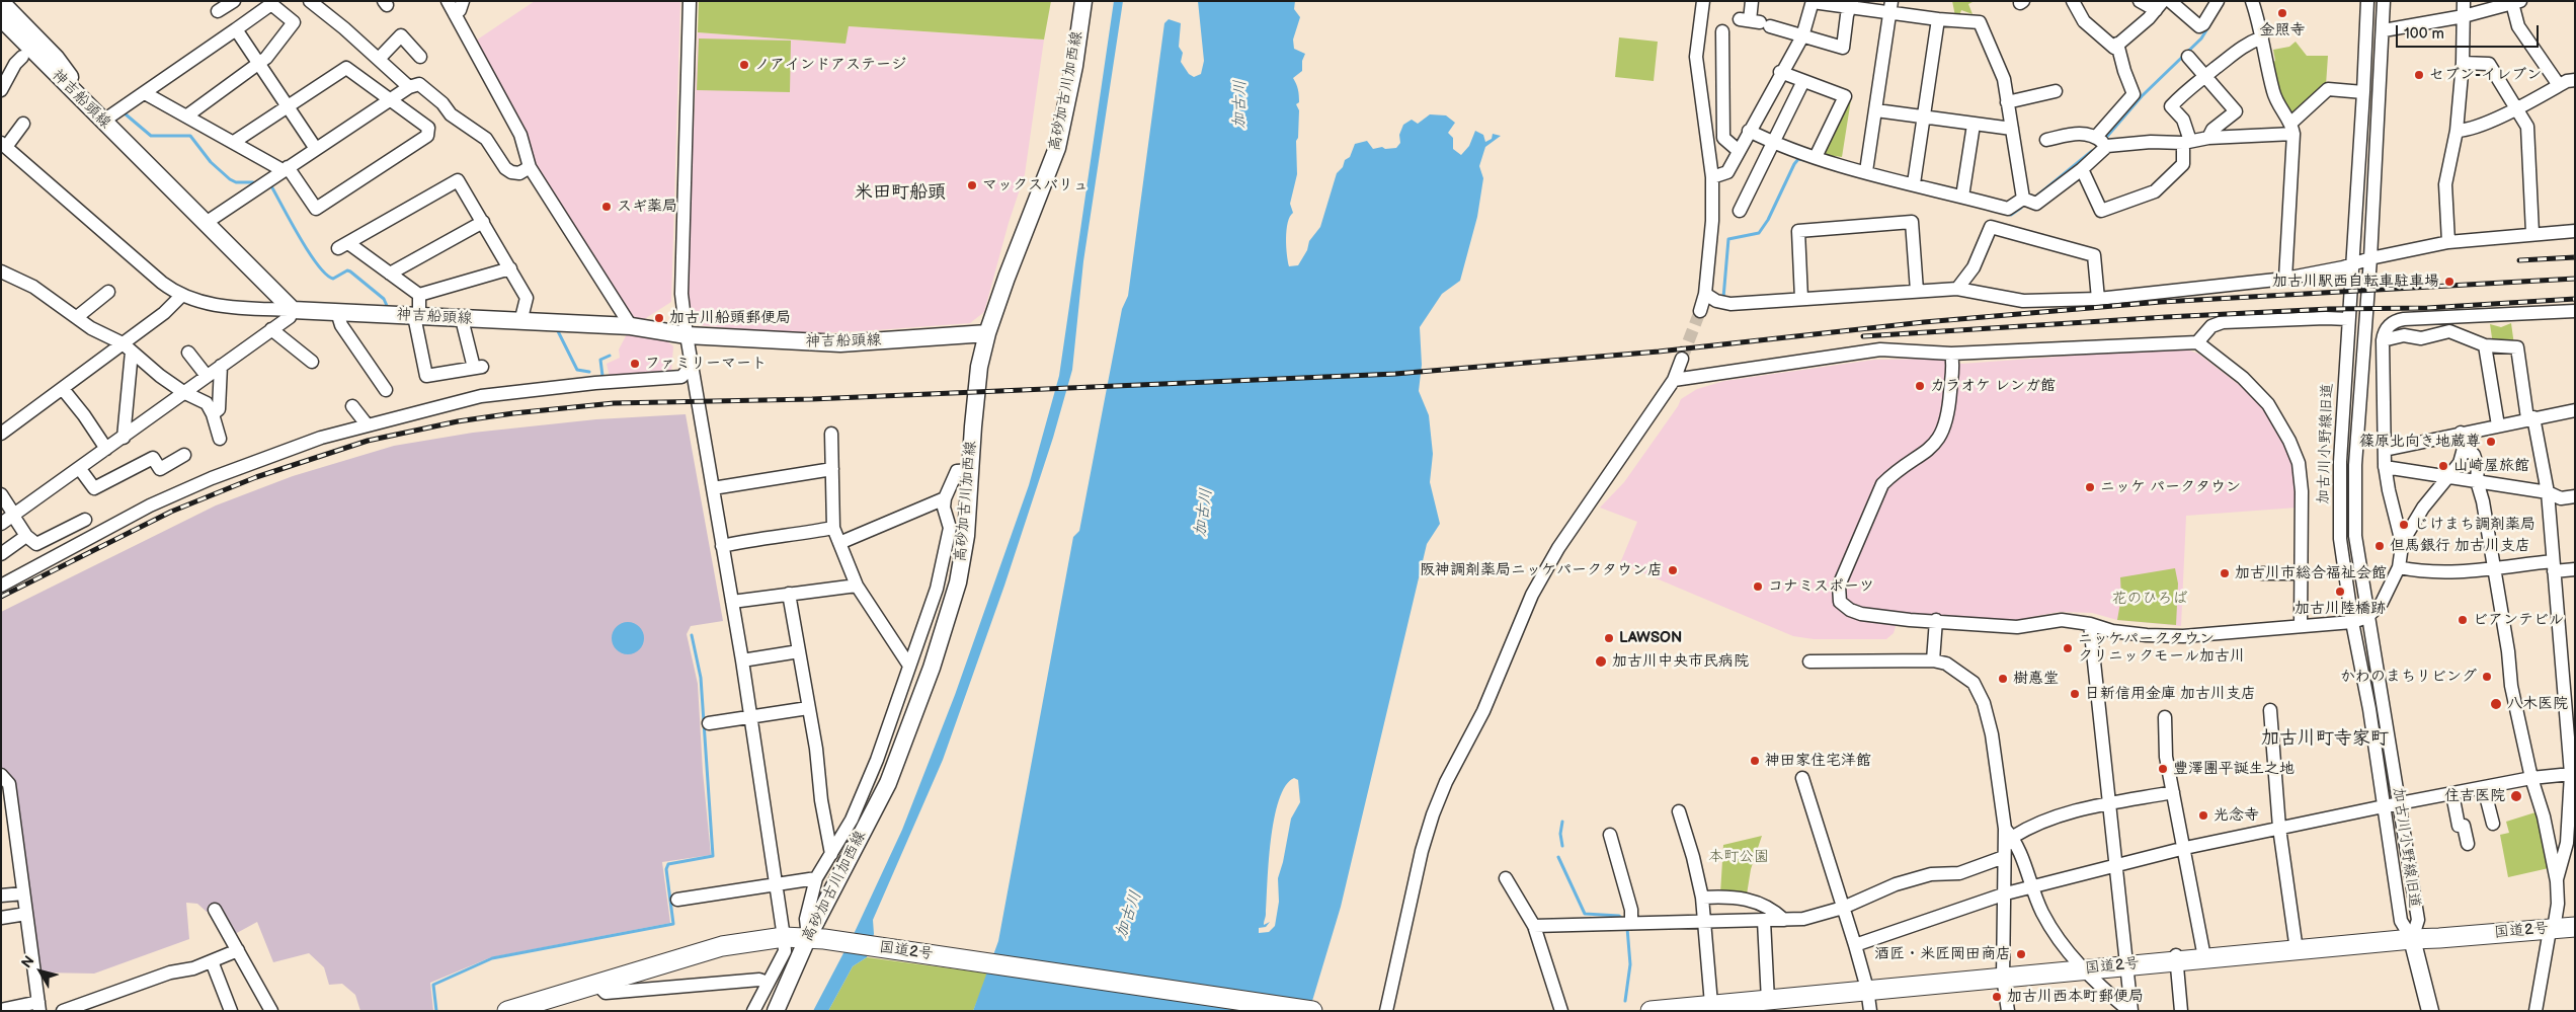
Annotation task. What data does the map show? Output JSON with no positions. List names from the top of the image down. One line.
{"streets":{"highway":["国道2号"],"main road":["高砂加古川加西線","神吉船頭線"],"street":["加古川小野線旧道"]},"crossings":[["高砂加古川加西線","神吉船頭線"],["高砂加古川加西線","国道2号"],["加古川小野線旧道","国道2号"]],"districts":["米田町船頭","加古川町寺家町"],"water":["加古川"],"parks":["花のひろば","本町公園"],"places":["金照寺","ノアインドアステージ","セブン-イレブン","マックスバリュ","スギ薬局","加古川駅西自転車駐車場","加古川船頭郵便局","ファミリーマート","カラオケ レンガ館","篠原北向き地蔵尊","山崎屋旅館","ニッケ パークタウン","じけまち調剤薬局","但馬銀行 加古川支店","阪神調剤薬局ニッケパークタウン店","加古川市総合福祉会館","コナミスポーツ","加古川陸橋跡","ビアンテビル","LAWSON","ニッケパークタウン クリニックモール加古川","加古川中央市民病院","かわのまちリビング","樹悳堂","日新信用金庫 加古川支店","八木医院","神田家住宅洋館","豐澤團平誕生之地","住吉医院","光念寺","酒匠・米匠岡田商店","加古川西本町郵便局"],"scale_bar":"100 m","north":"top left"}
